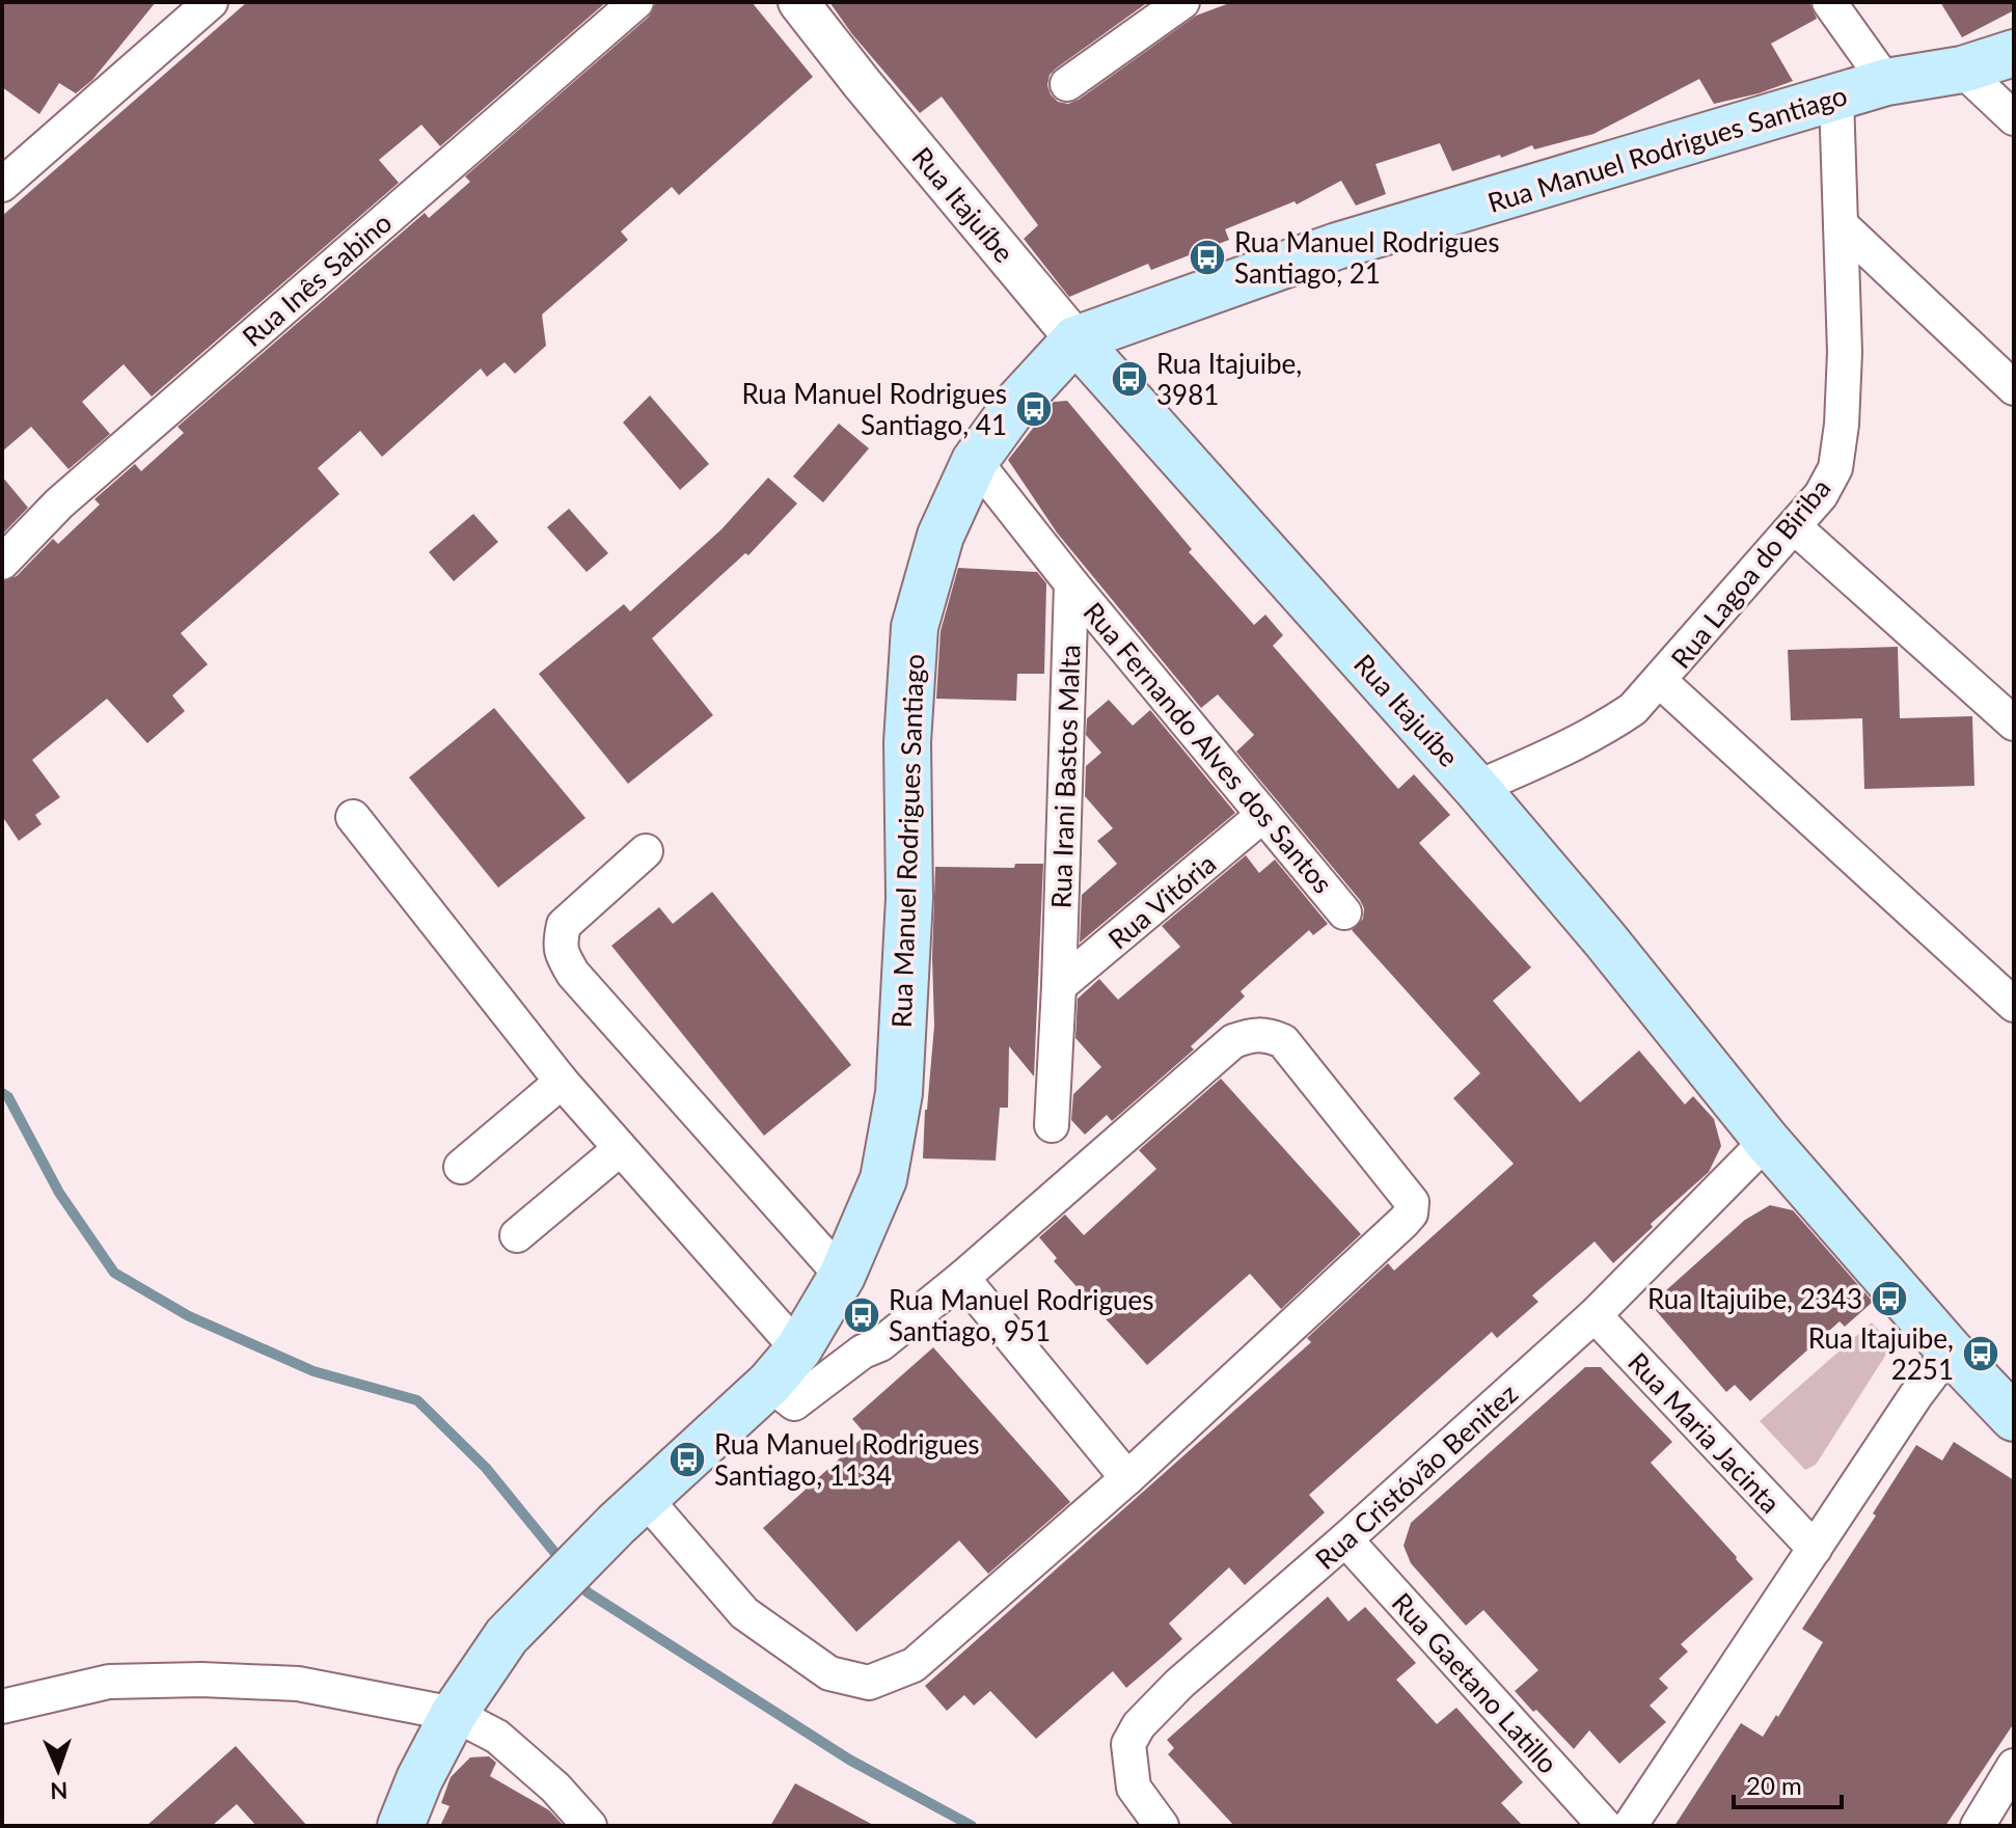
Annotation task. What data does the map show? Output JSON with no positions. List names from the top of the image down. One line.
{"streets":{"main road":["Rua Manuel Rodrigues Santiago","Rua Itajuíbe"],"street":["Rua Inês Sabino","Rua Lagoa do Biriba","Rua Fernando Alves dos Santos","Rua Irani Bastos Malta","Rua Vitória","Rua Maria Jacinta","Rua Cristóvão Benitez","Rua Gaetano Latillo"]},"crossings":[["Rua Manuel Rodrigues Santiago","Rua Itajuíbe"],["Rua Manuel Rodrigues Santiago","Rua Lagoa do Biriba"],["Rua Itajuíbe","Rua Lagoa do Biriba"],["Rua Itajuíbe","Rua Cristóvão Benitez"],["Rua Fernando Alves dos Santos","Rua Irani Bastos Malta"],["Rua Fernando Alves dos Santos","Rua Vitória"],["Rua Irani Bastos Malta","Rua Vitória"],["Rua Maria Jacinta","Rua Cristóvão Benitez"],["Rua Cristóvão Benitez","Rua Gaetano Latillo"]],"places":{"bus stop":["Rua Manuel Rodrigues Santiago, 21","Rua Itajuibe, 3981","Rua Manuel Rodrigues Santiago, 41","Rua Itajuibe, 2343","Rua Manuel Rodrigues Santiago, 951","Rua Itajuibe, 2251","Rua Manuel Rodrigues Santiago, 1134"]},"scale_bar":"20 m","north":"bottom"}
